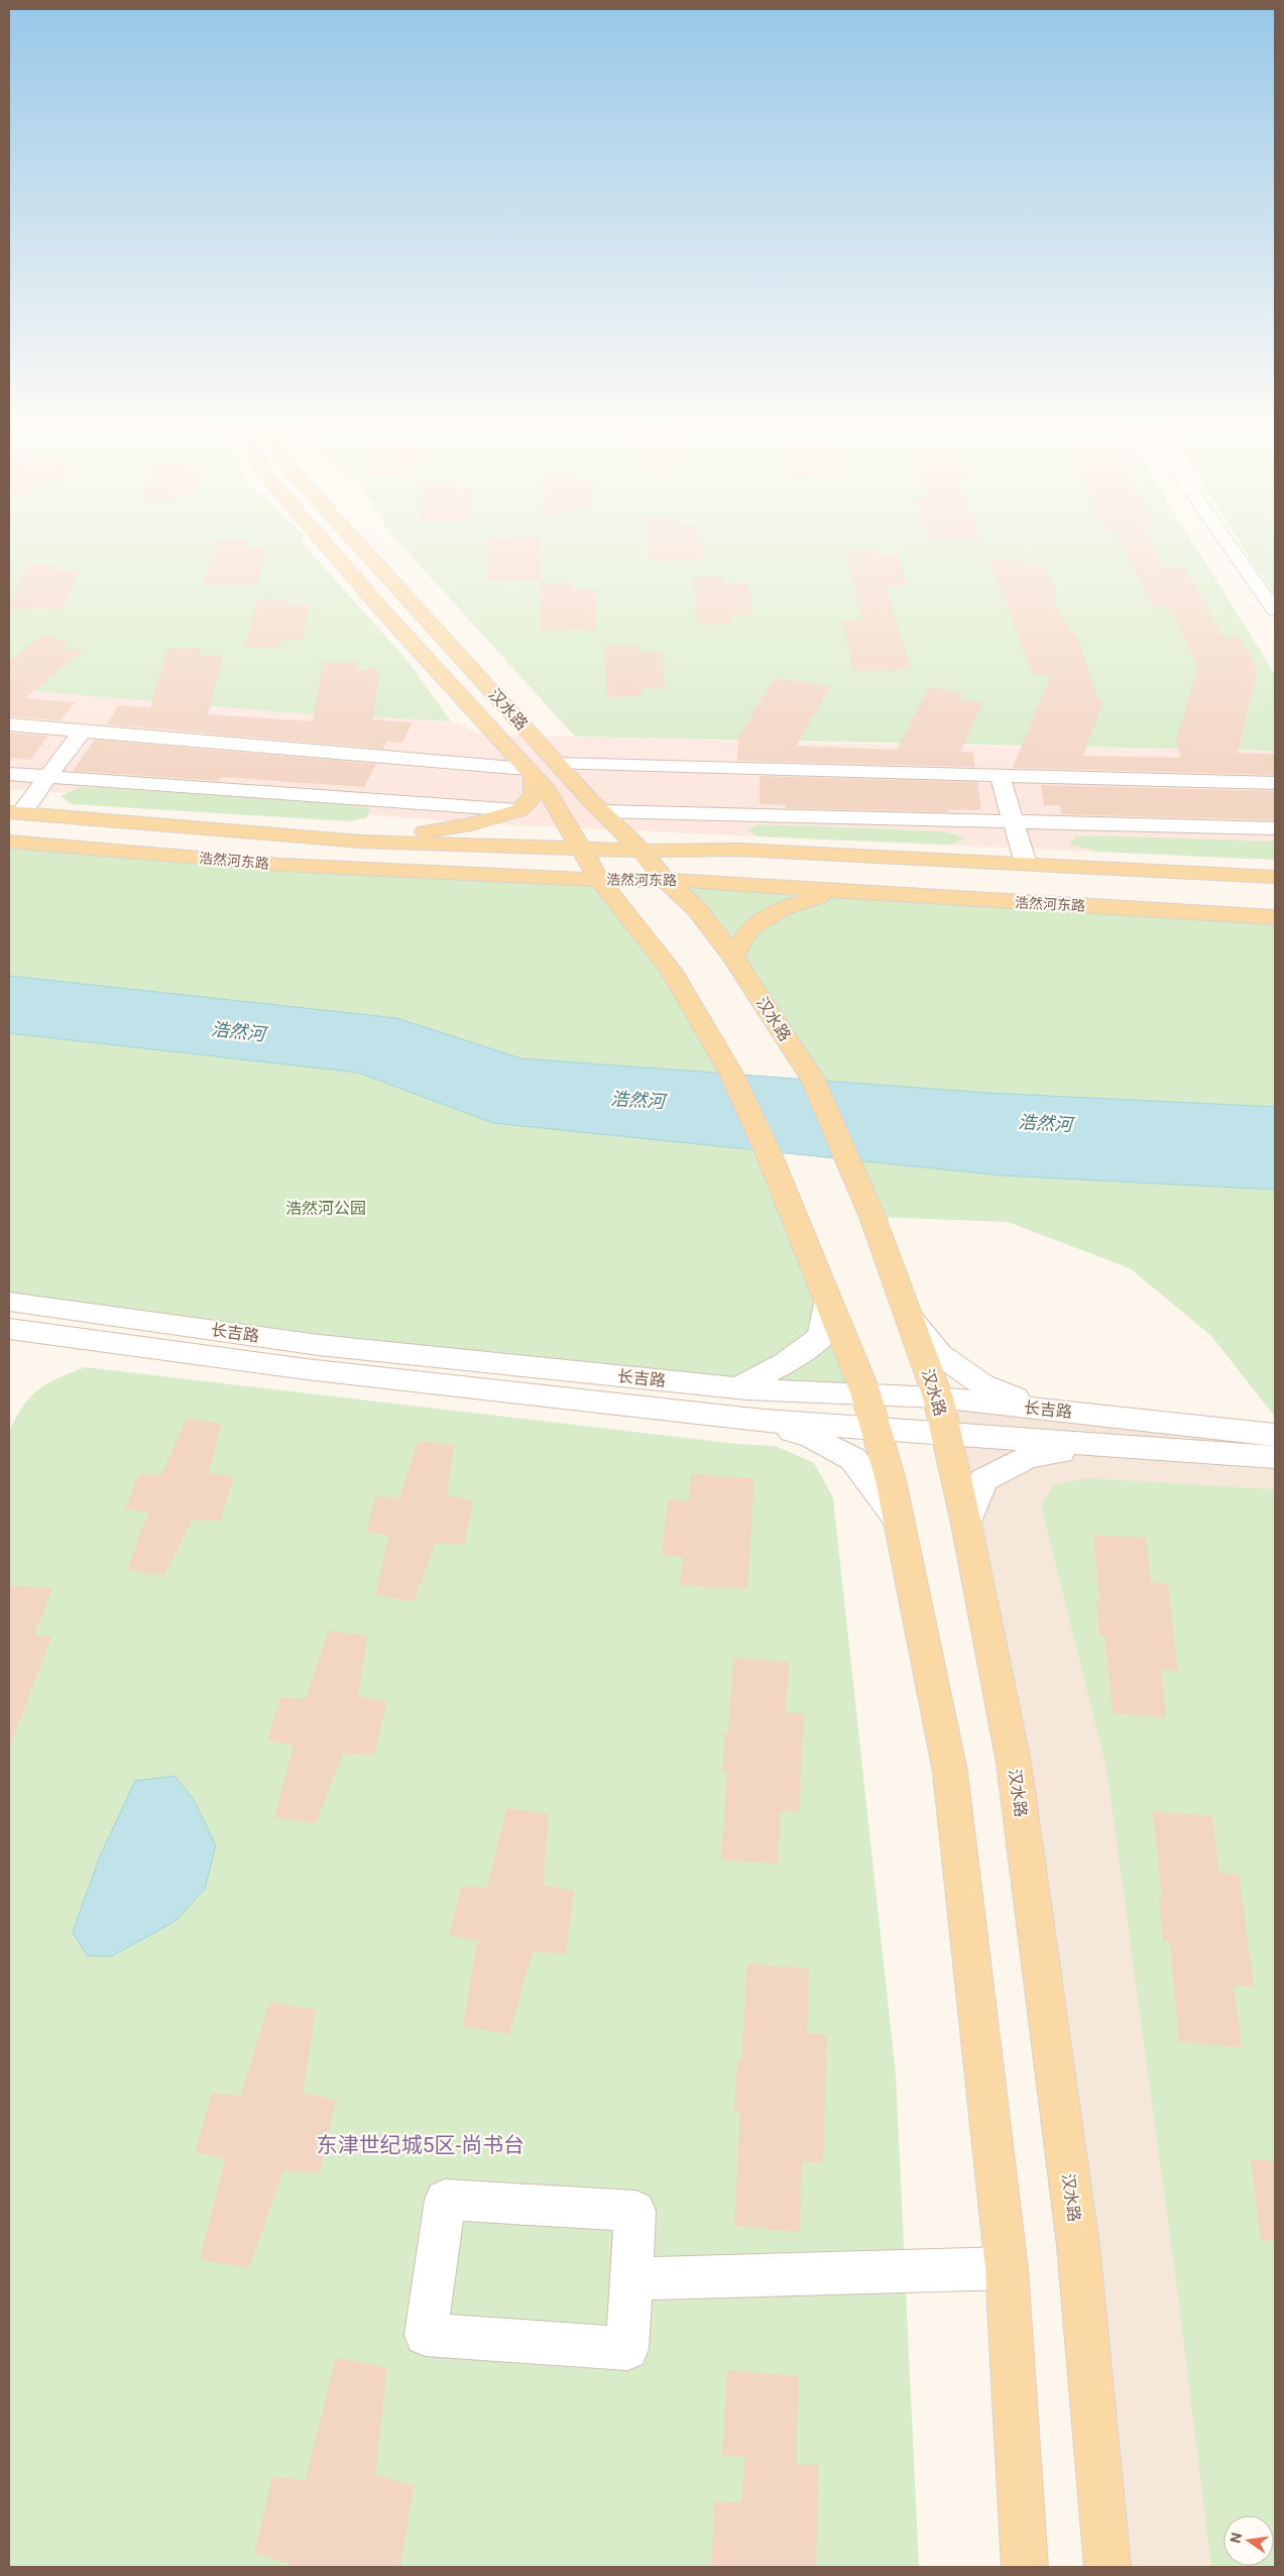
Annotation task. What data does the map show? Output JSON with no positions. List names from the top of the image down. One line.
{"streets":{"main road":["汉水路","浩然河东路"],"street":["长吉路"]},"crossings":[["汉水路","浩然河东路"],["汉水路","长吉路"]],"districts":["东津世纪城5区-尚书台"],"water":["浩然河"],"parks":["浩然河公园"],"north":"left"}
